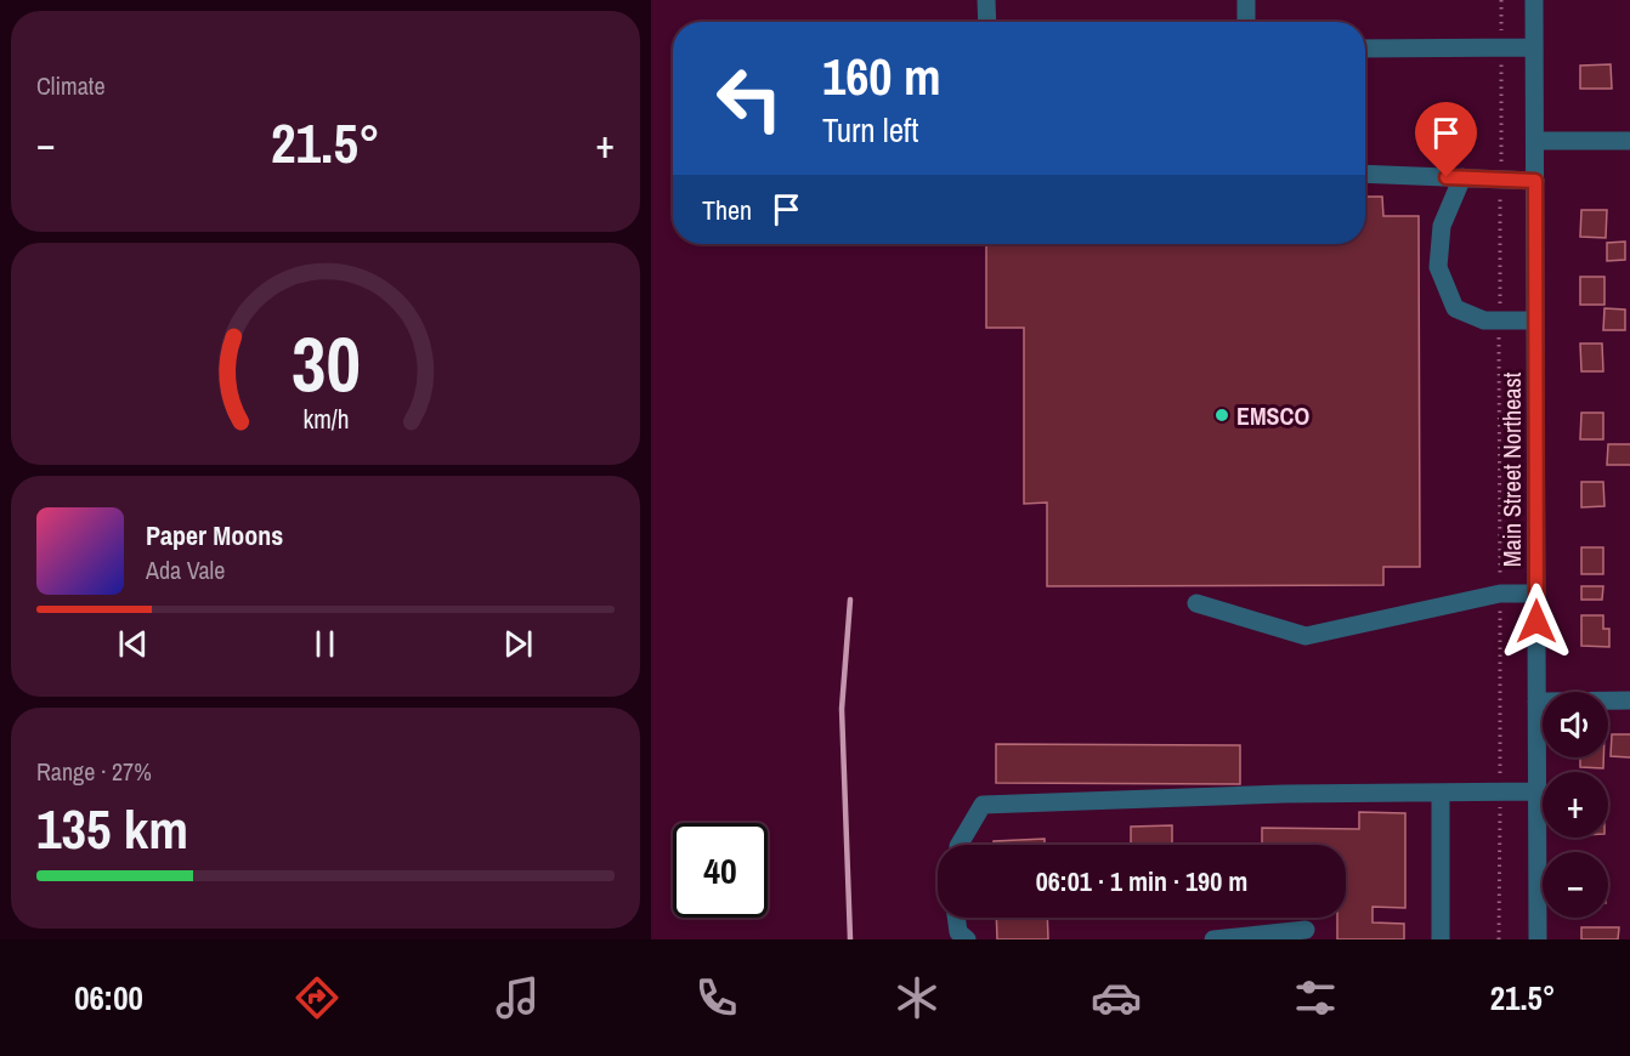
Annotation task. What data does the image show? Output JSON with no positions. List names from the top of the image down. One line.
{"streets":{"street":["Main Street Northeast"]},"places":["EMSCO"],"page":{"tile":["Climate",["Range · 27%","135 km"]],"turn":["160 m","Turn left"],"heat":["−","21.5°","+"],"then":"Then","song":["Paper Moons","Ada Vale"],"map_buttons":["+","−"],"limit":"40","trip":"06:01 · 1 min · 190 m","tabs":["06:00","21.5°"],"gauge":["30","km/h"]}}
